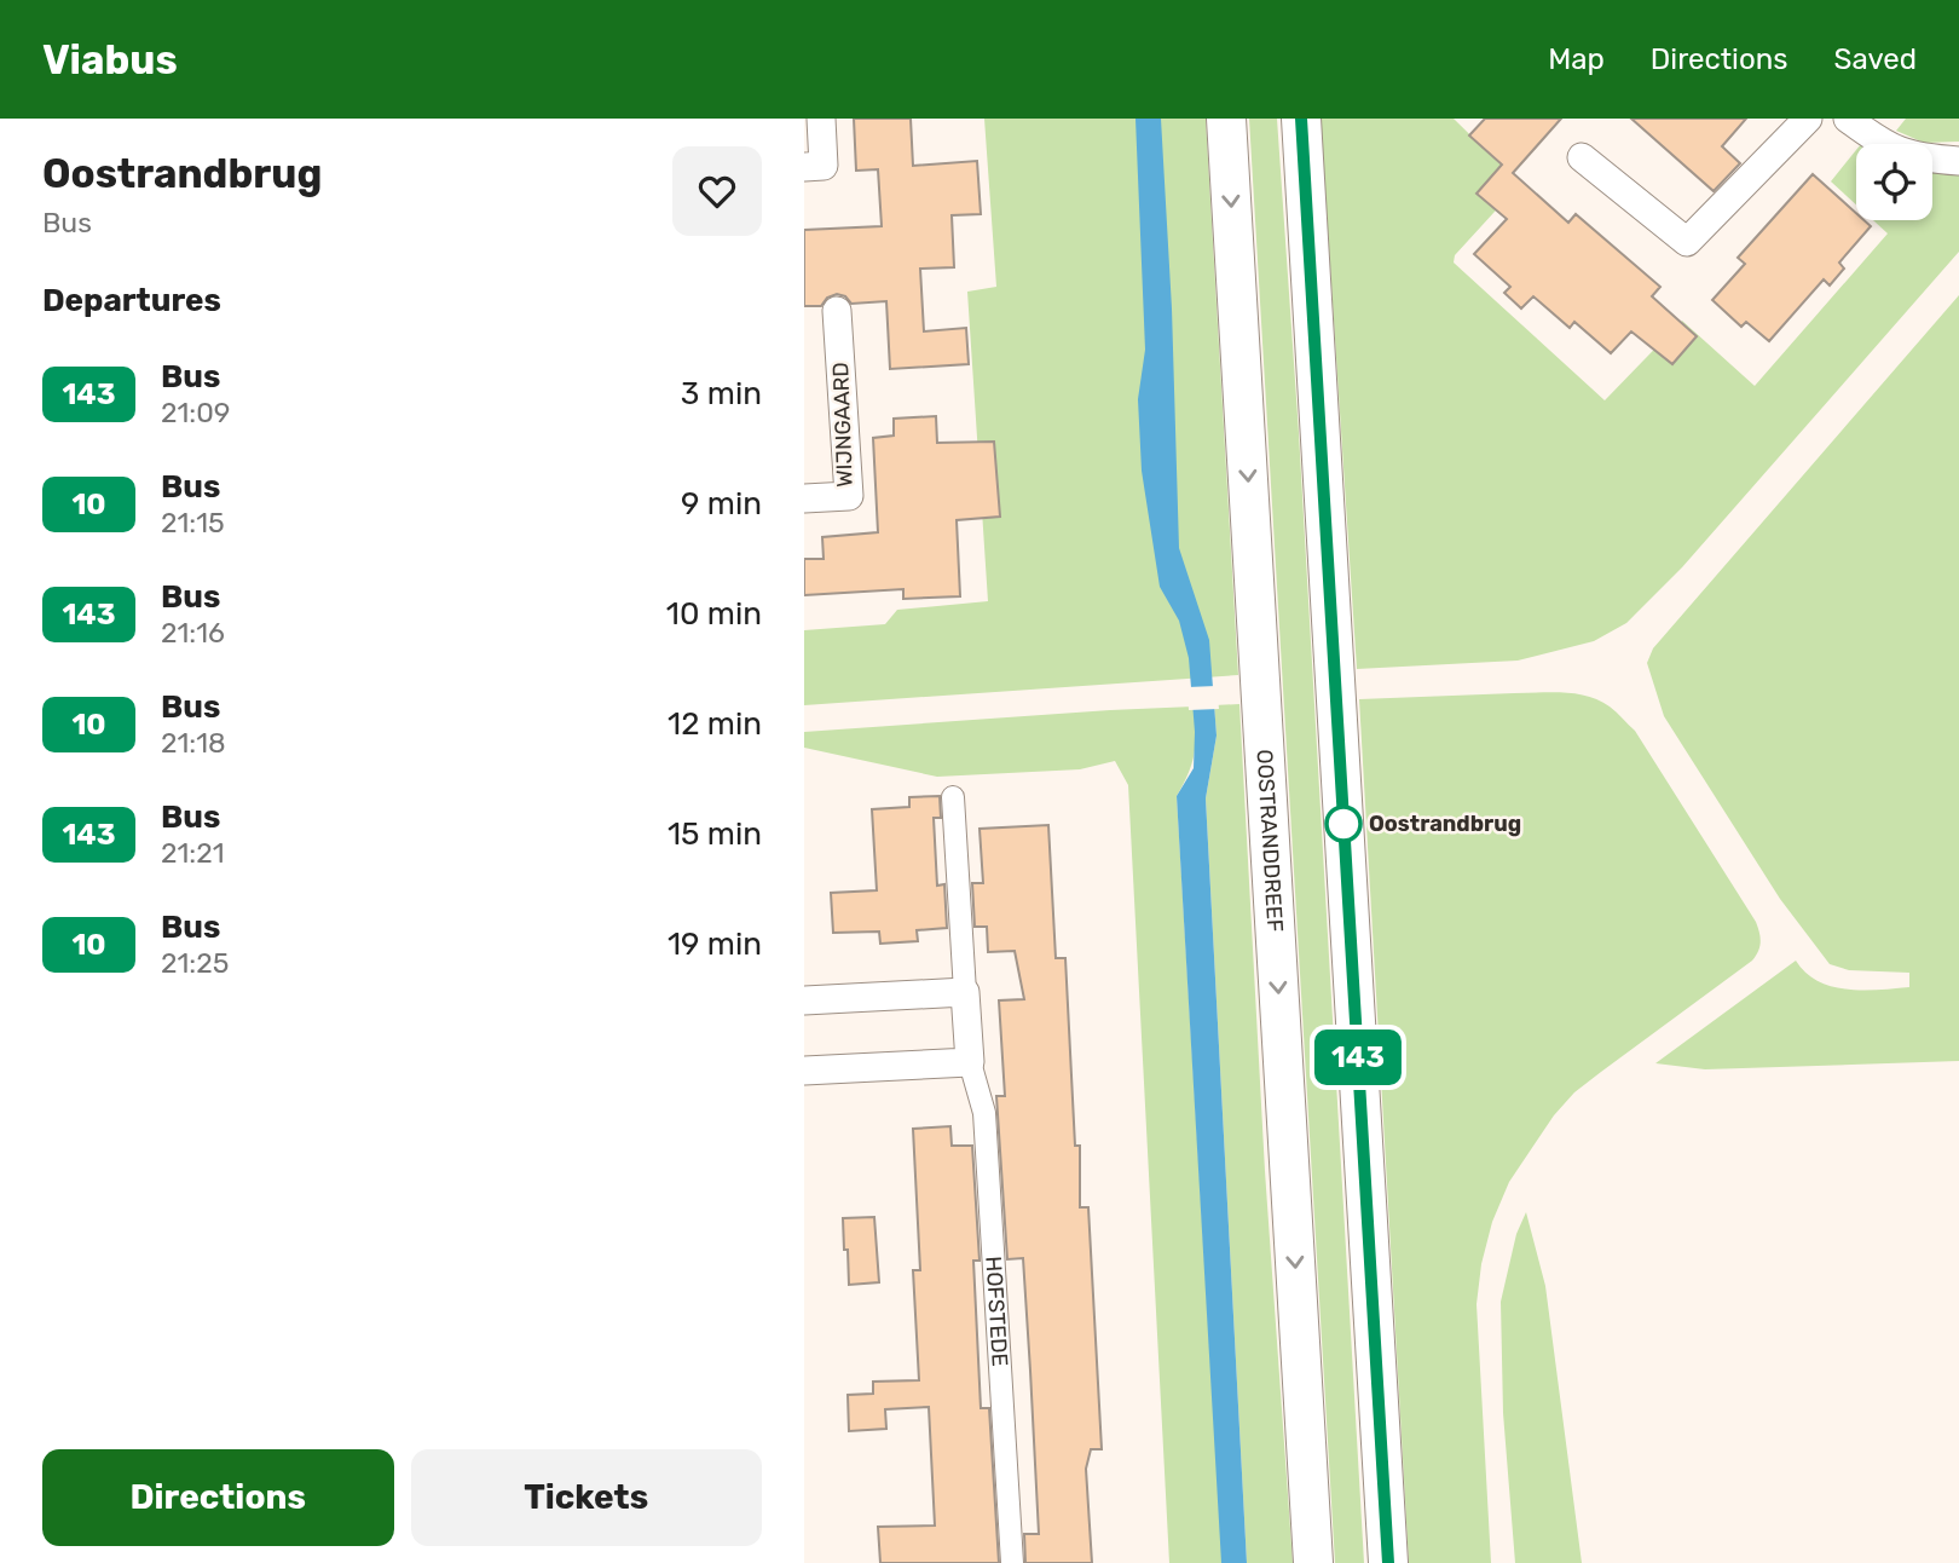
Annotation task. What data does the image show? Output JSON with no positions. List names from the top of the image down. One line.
{"streets":{"main road":["OOSTRANDDREEF"],"street":["WIJNGAARD","HOFSTEDE"]},"places":["Oostrandbrug"],"lines":["bus line 143"],"page":{"header":"Viabus","nav":["Map","Directions","Saved"],"heading":[["Oostrandbrug","Bus"],"Departures"],"on_map":"143","list":[{"mark":"143","name":"Bus","note":"21:09","value":"3 min"},{"mark":"10","name":"Bus","note":"21:15","value":"9 min"},{"mark":"143","name":"Bus","note":"21:16","value":"10 min"},{"mark":"10","name":"Bus","note":"21:18","value":"12 min"},{"mark":"143","name":"Bus","note":"21:21","value":"15 min"},{"mark":"10","name":"Bus","note":"21:25","value":"19 min"}],"buttons":["Directions","Tickets"]}}
